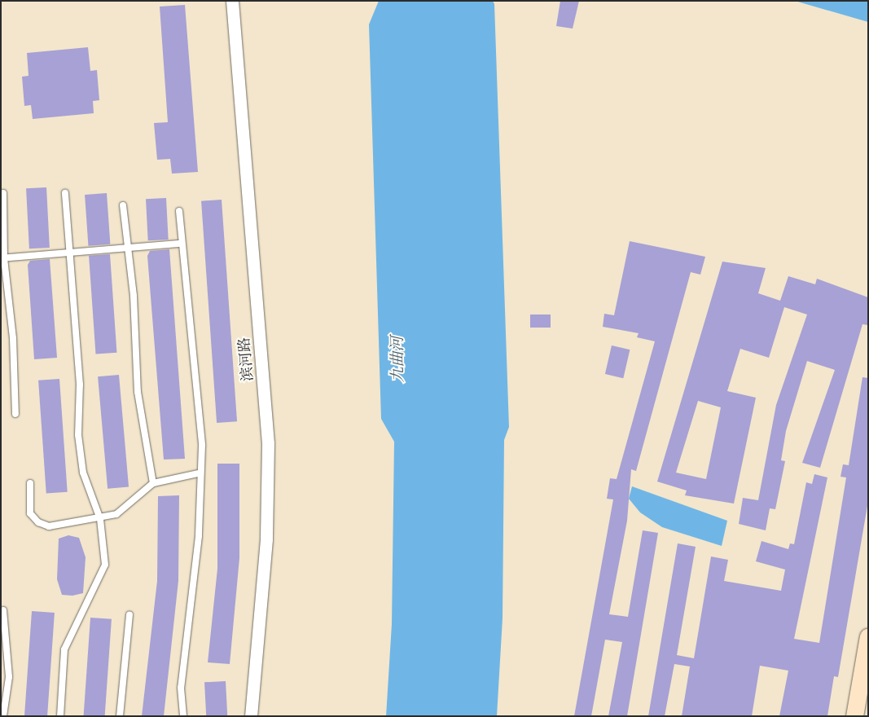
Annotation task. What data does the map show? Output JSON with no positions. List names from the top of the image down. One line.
{"streets":{"street":["滨河路"]},"water":["九曲河"]}
